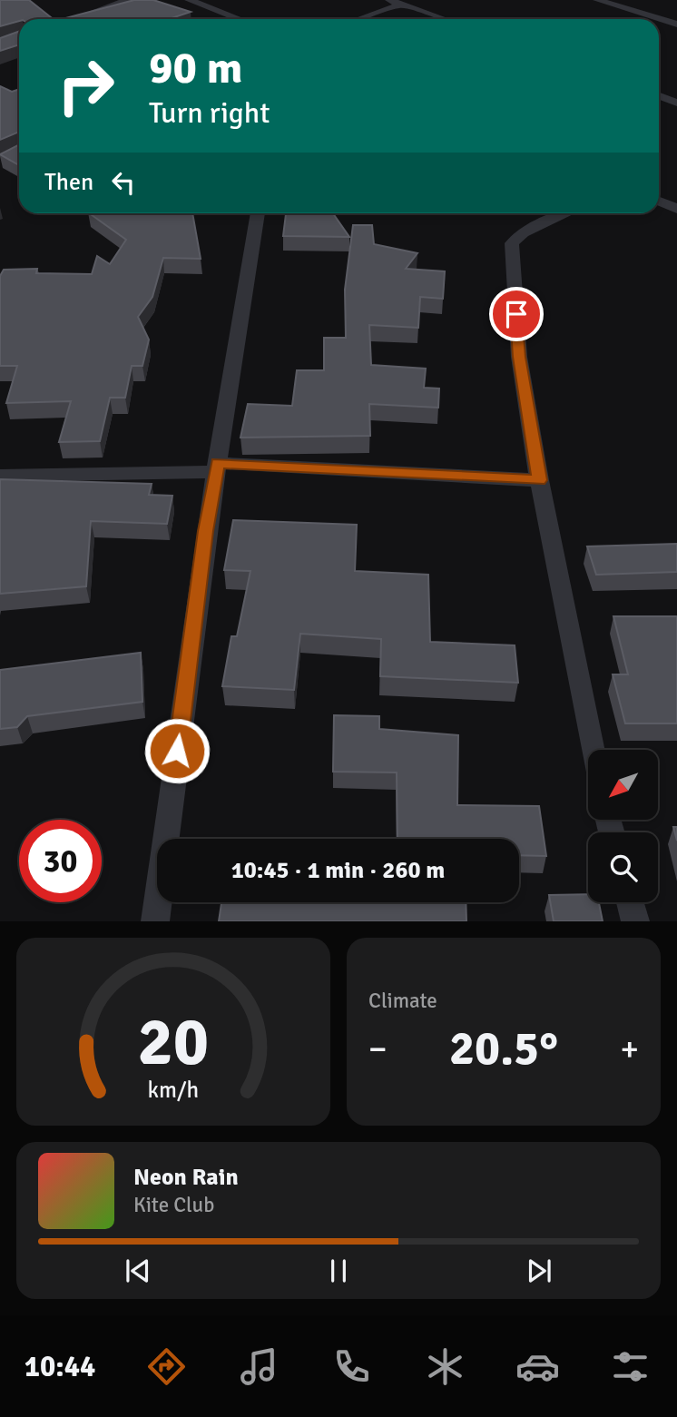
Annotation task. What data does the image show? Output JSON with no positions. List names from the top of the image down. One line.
{"north":"bottom left","page":{"turn":["90 m","Turn right"],"then":"Then","limit":"30","trip":"10:45 · 1 min · 260 m","tile":"Climate","heat":["−","20.5°","+"],"song":["Neon Rain","Kite Club"],"tabs":"10:44","gauge":["20","km/h"]}}
